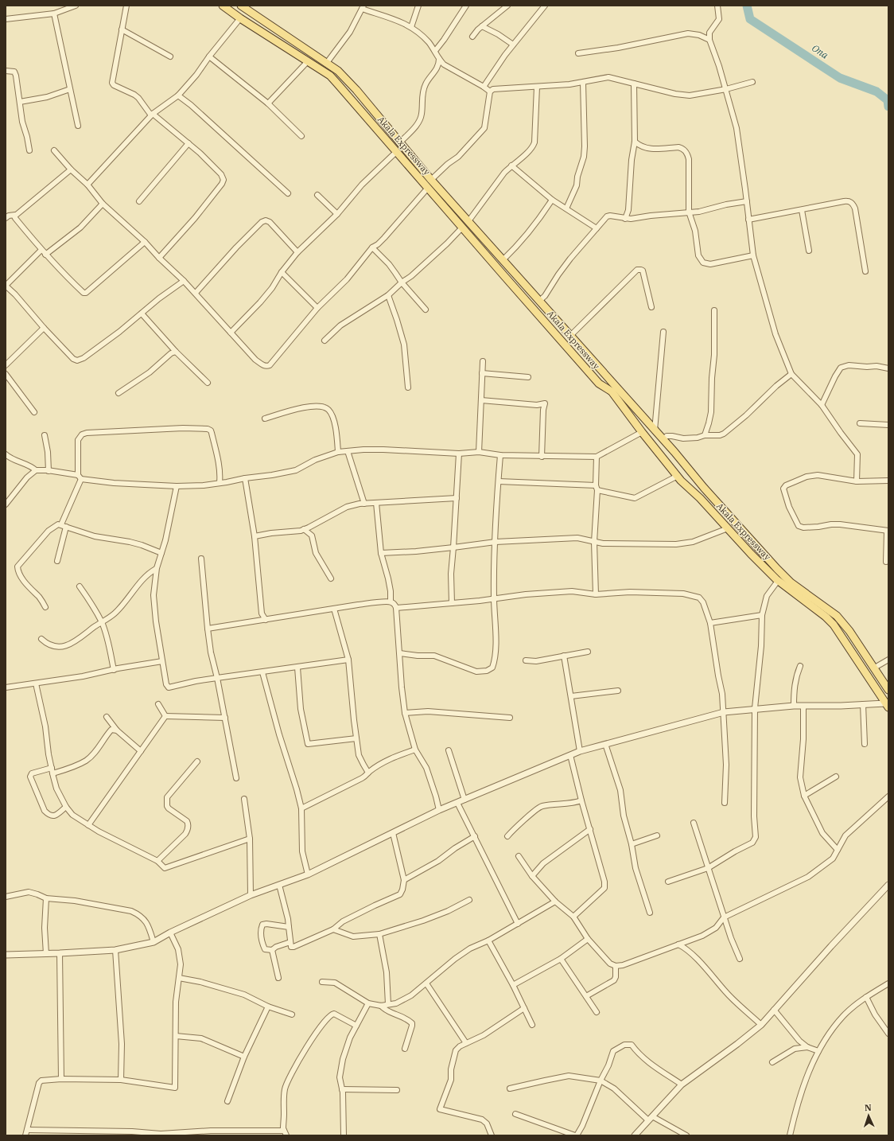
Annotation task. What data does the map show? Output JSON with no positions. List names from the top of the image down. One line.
{"streets":{"main road":["Akala Expressway"]},"water":["Ona"],"north":"top"}
